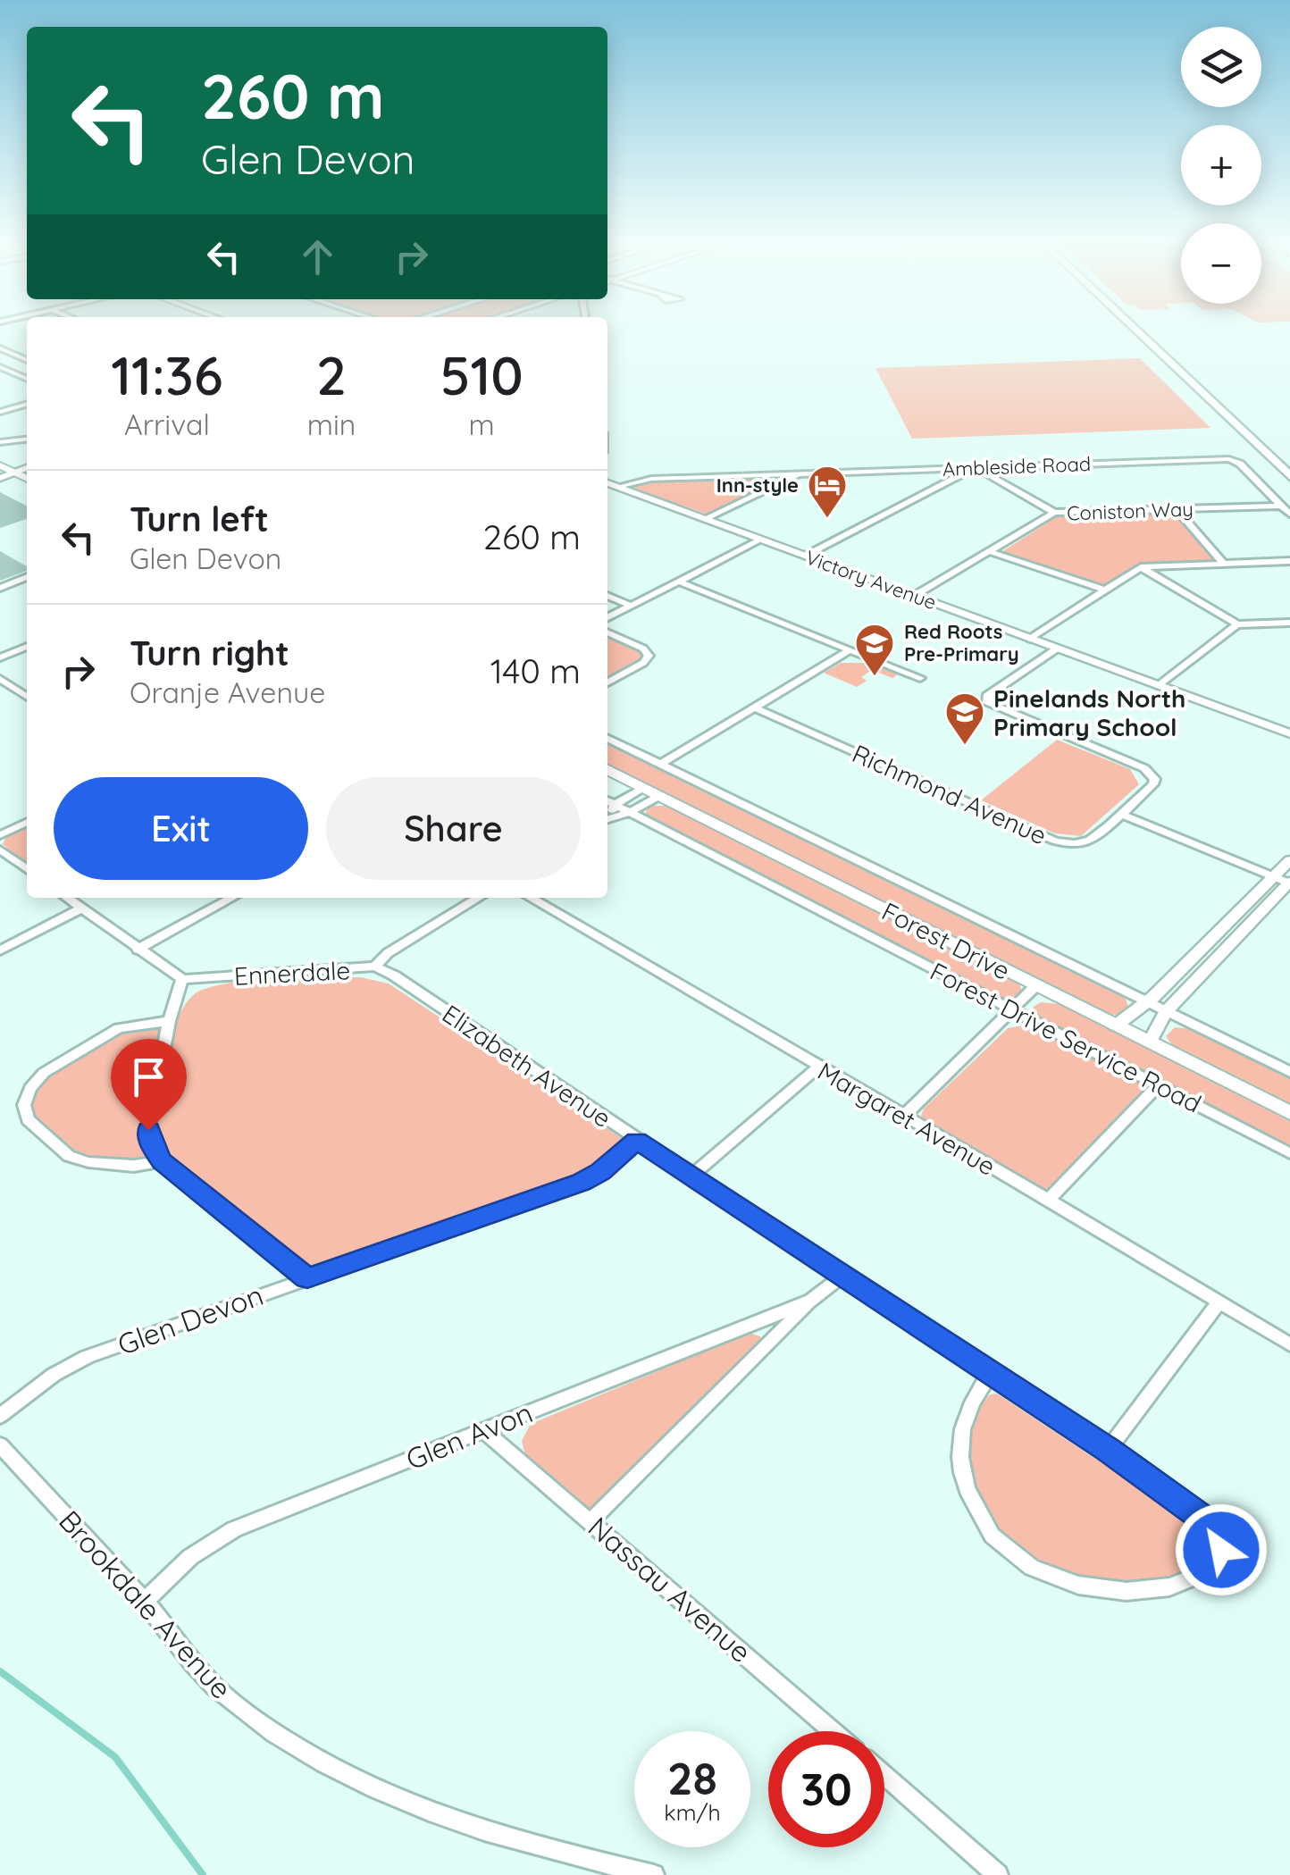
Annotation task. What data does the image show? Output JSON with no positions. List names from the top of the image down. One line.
{"streets":{"main road":["Forest Drive"],"street":["Ambleside Road","Coniston Way","Victory Avenue","Richmond Avenue","Ennerdale","Forest Drive Service Road","Elizabeth Avenue","Margaret Avenue","Glen Devon","Glen Avon","Nassau Avenue","Brookdale Avenue"]},"crossings":[["Ambleside Road","Coniston Way"],["Ambleside Road","Victory Avenue"],["Coniston Way","Victory Avenue"],["Victory Avenue","Richmond Avenue"],["Ennerdale","Elizabeth Avenue"],["Elizabeth Avenue","Glen Devon"],["Elizabeth Avenue","Glen Avon"],["Glen Avon","Nassau Avenue"],["Glen Avon","Brookdale Avenue"]],"places":{"hotel":["Inn-style"],"school or university":["Red Roots Pre-Primary","Pinelands North Primary School"]},"page":{"map_buttons":["+","−"],"turn":["260 m","Glen Devon"],"eta":["11:36","Arrival","2","min","510","m"],"list":[{"name":"Turn left","note":"Glen Devon","value":"260 m"},{"name":"Turn right","note":"Oranje Avenue","value":"140 m"}],"buttons":["Exit","Share"],"speed":"28 km/h","limit":"30"}}
